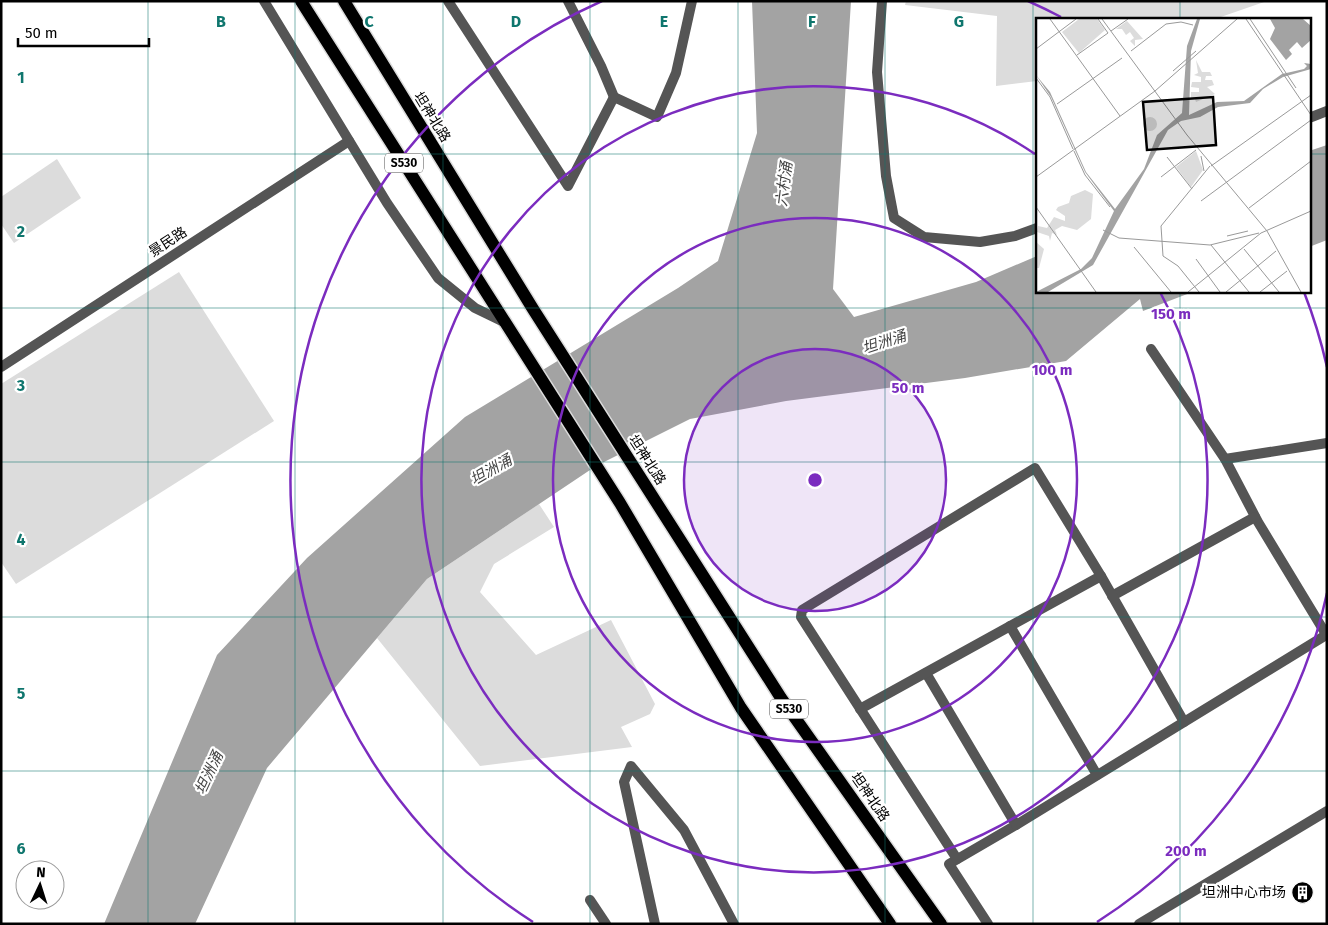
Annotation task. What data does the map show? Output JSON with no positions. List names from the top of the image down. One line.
{"streets":{"main road":["坦神北路","S530"],"street":["景民路"]},"water":["六村涌","坦洲涌"],"places":{"building":["坦洲中心市场"]},"scale_bar":"50 m","north":"top","grid":{"columns":["B","C","D","E","F","G"],"rows":["1","2","3","4","5","6"]},"rings":["150 m","100 m","50 m","200 m"]}
